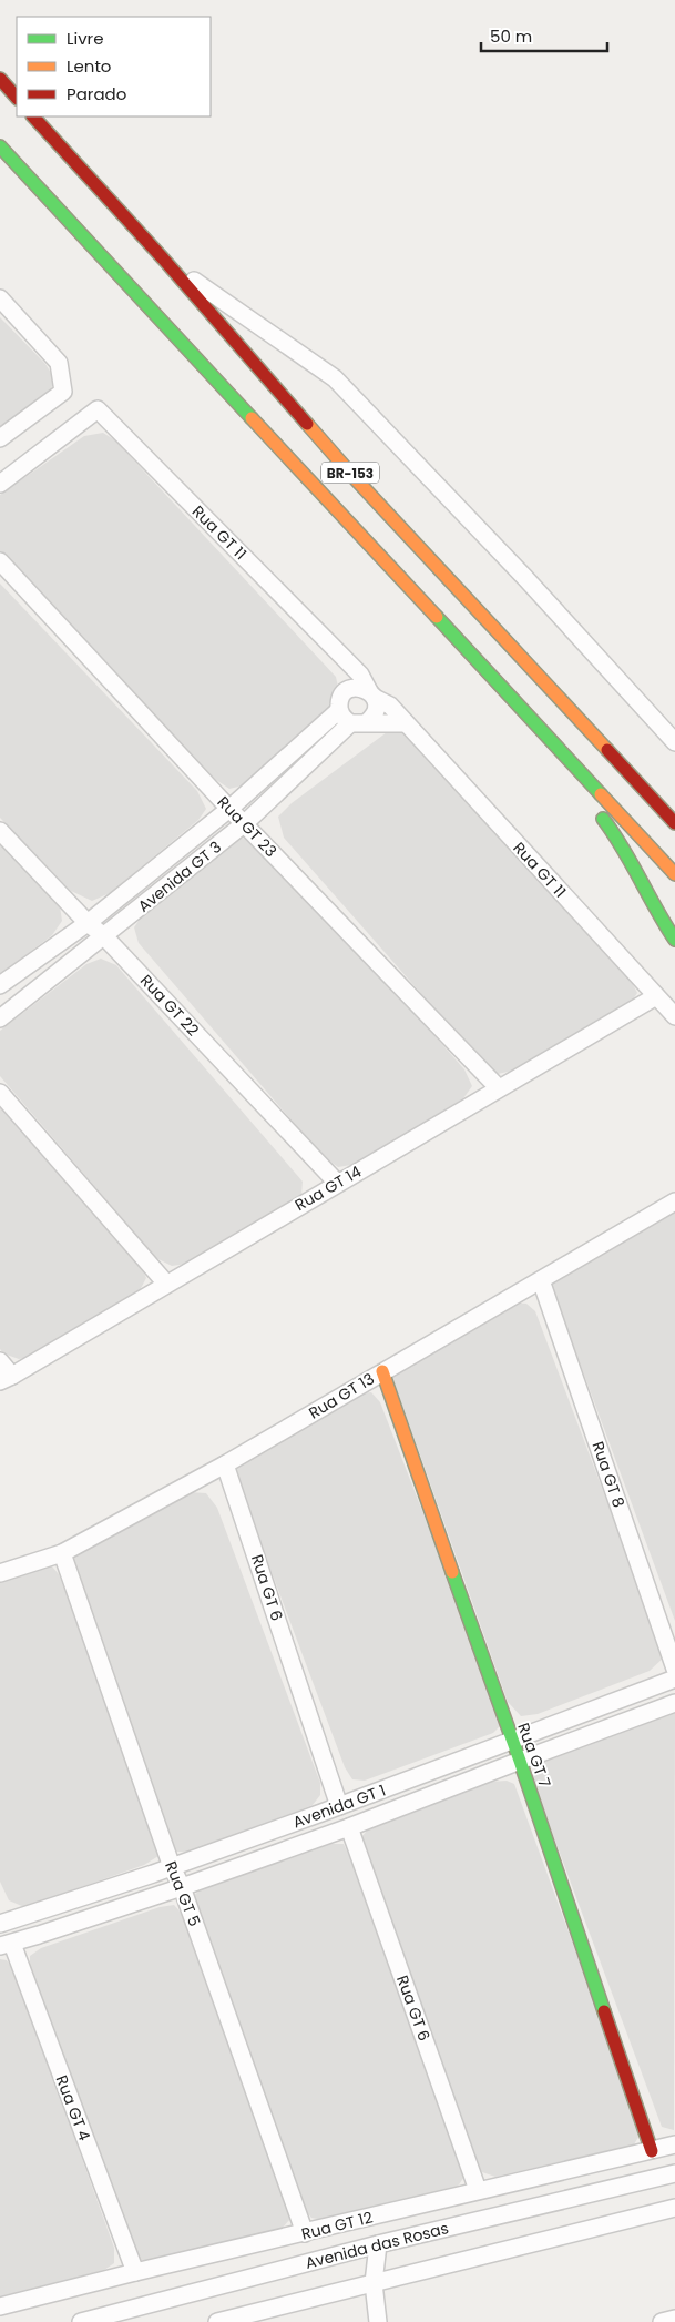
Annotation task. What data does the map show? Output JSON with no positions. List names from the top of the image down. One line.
{"streets":{"main road":["BR-153","Rua GT 7"],"street":["Rua GT 11","Rua GT 23","Avenida GT 3","Rua GT 22","Rua GT 14","Rua GT 13","Rua GT 8","Rua GT 6","Avenida GT 1","Rua GT 5","Rua GT 4","Rua GT 12","Avenida das Rosas"]},"crossings":[["Rua GT 11","Avenida GT 3"],["Rua GT 11","Rua GT 14"],["Rua GT 23","Avenida GT 3"],["Rua GT 23","Rua GT 14"],["Avenida GT 3","Rua GT 22"],["Rua GT 22","Rua GT 14"],["Rua GT 13","Rua GT 8"],["Rua GT 13","Rua GT 6"],["Rua GT 13","Rua GT 7"],["Rua GT 13","Rua GT 5"],["Rua GT 6","Avenida GT 1"],["Rua GT 6","Rua GT 12"],["Rua GT 7","Avenida GT 1"],["Rua GT 7","Rua GT 12"],["Avenida GT 1","Rua GT 5"],["Avenida GT 1","Rua GT 4"],["Rua GT 5","Rua GT 12"],["Rua GT 4","Rua GT 12"]],"legend":["Livre","Lento","Parado"],"scale_bar":"50 m"}
